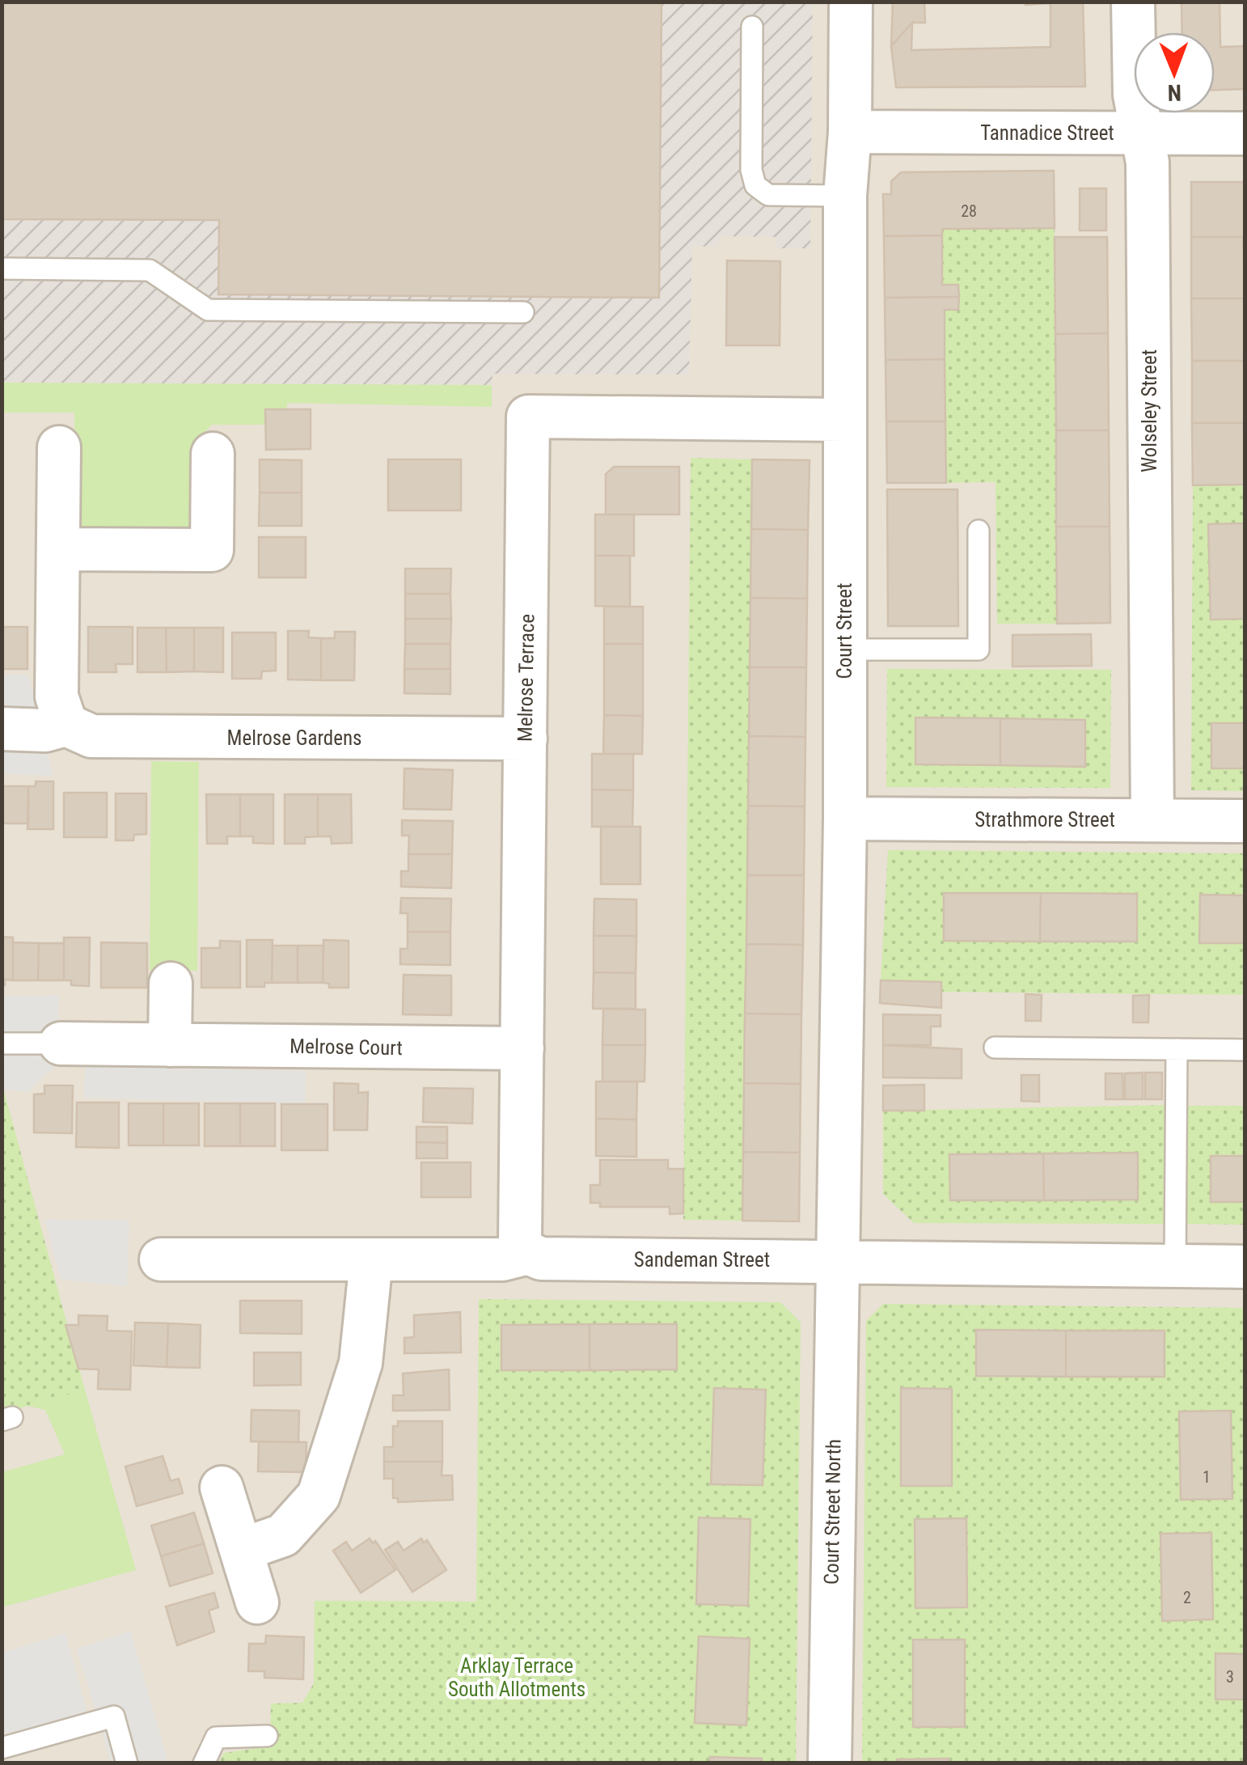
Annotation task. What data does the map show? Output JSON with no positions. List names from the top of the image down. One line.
{"streets":{"street":["Tannadice Street","Wolseley Street","Court Street","Melrose Terrace","Melrose Gardens","Strathmore Street","Melrose Court","Sandeman Street","Court Street North"]},"crossings":[["Tannadice Street","Wolseley Street"],["Tannadice Street","Court Street"],["Wolseley Street","Strathmore Street"],["Court Street","Melrose Terrace"],["Court Street","Strathmore Street"],["Court Street","Sandeman Street"],["Court Street","Court Street North"],["Melrose Terrace","Melrose Gardens"],["Melrose Terrace","Melrose Court"],["Melrose Terrace","Sandeman Street"],["Sandeman Street","Court Street North"]],"parks":["Arklay Terrace South Allotments"],"house_numbers":["28","1","2","3"],"north":"bottom"}
